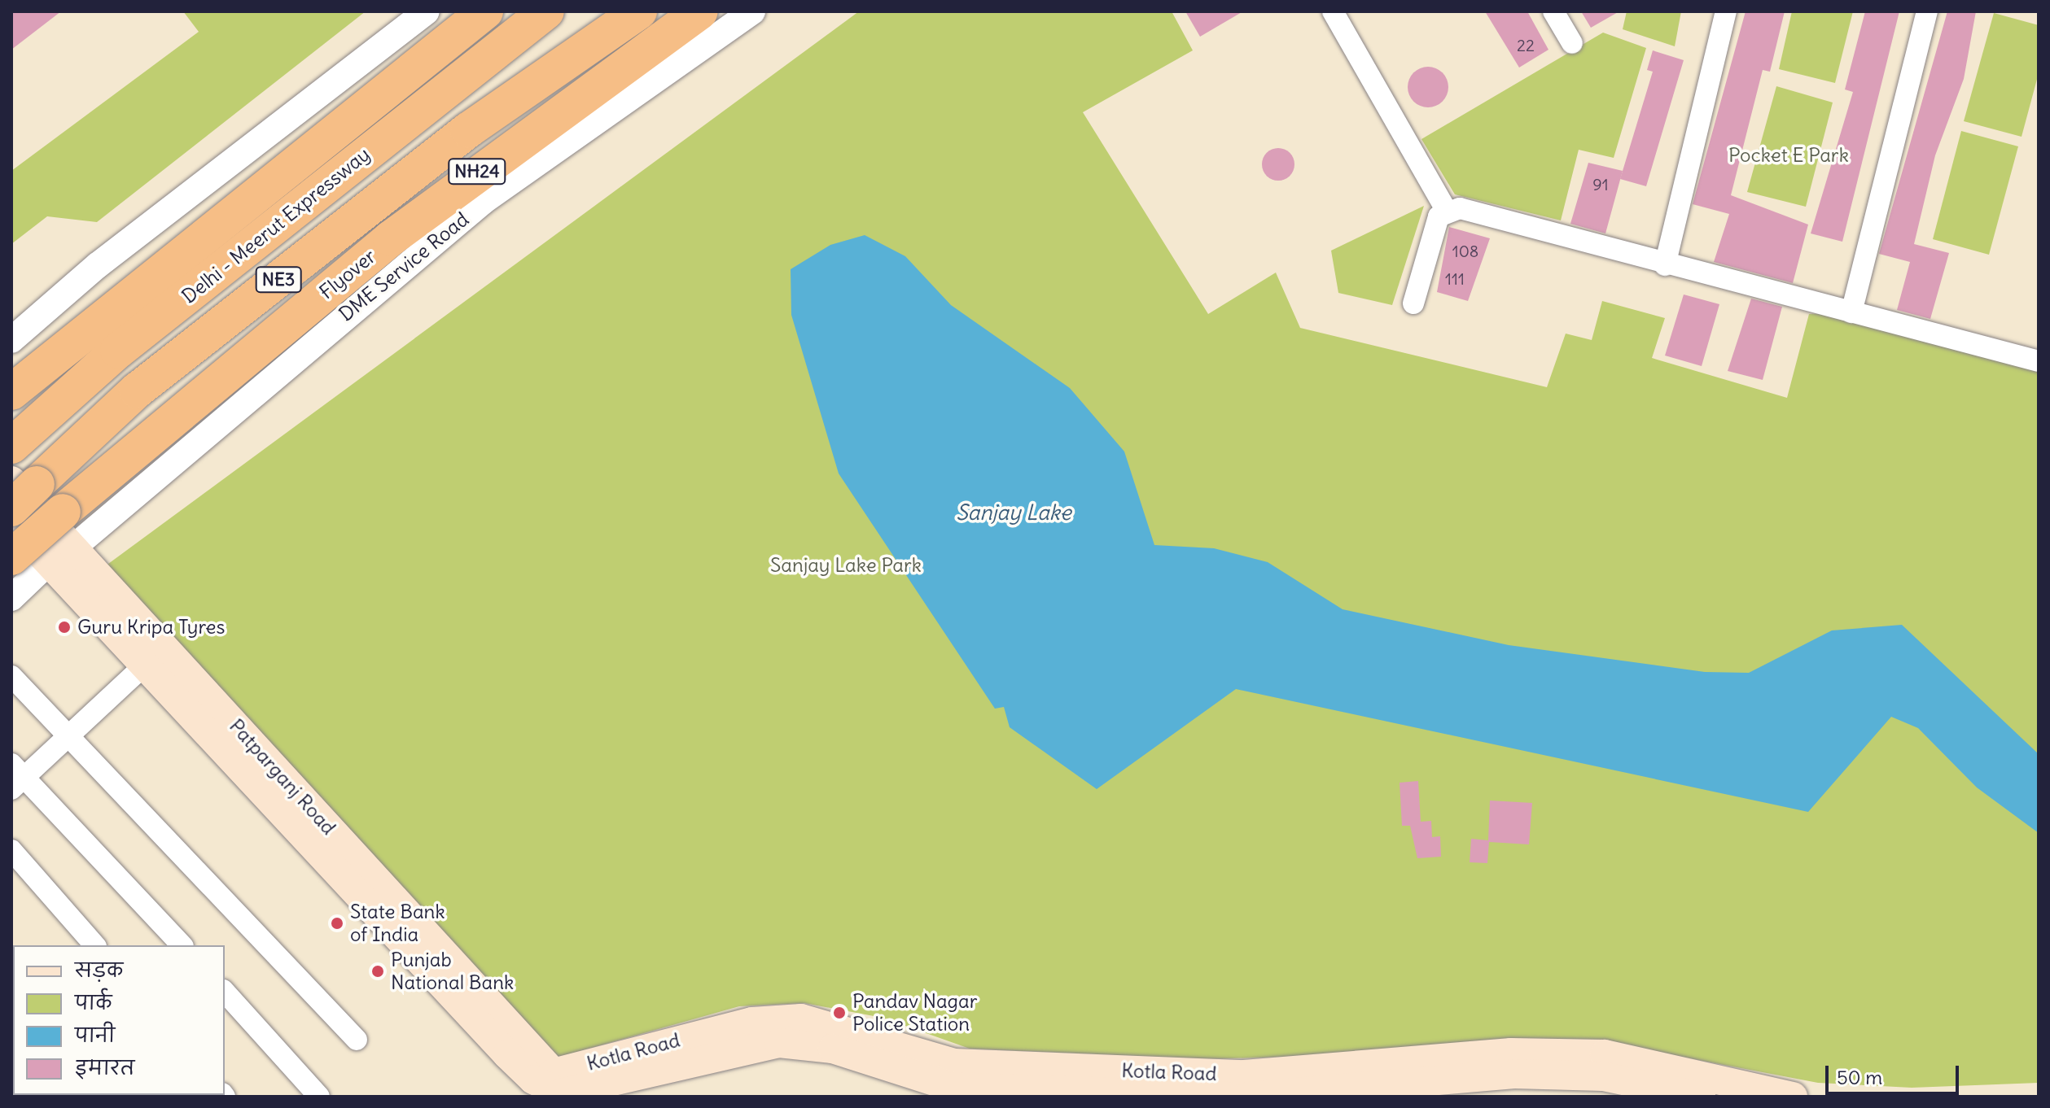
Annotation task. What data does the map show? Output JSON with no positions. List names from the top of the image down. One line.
{"streets":{"highway":["NH24","Delhi - Meerut Expressway","Flyover","NE3"],"main road":["Patparganj Road","Kotla Road"],"street":["DME Service Road"]},"crossings":[["DME Service Road","Flyover"],["DME Service Road","Patparganj Road"],["Patparganj Road","Kotla Road"]],"water":["Sanjay Lake"],"parks":["Pocket E Park","Sanjay Lake Park"],"places":["Guru Kripa Tyres","State Bank of India","Punjab National Bank","Pandav Nagar Police Station"],"house_numbers":["22","91","108","111"],"legend":["सड़क","पार्क","पानी","इमारत"],"scale_bar":"50 m"}
